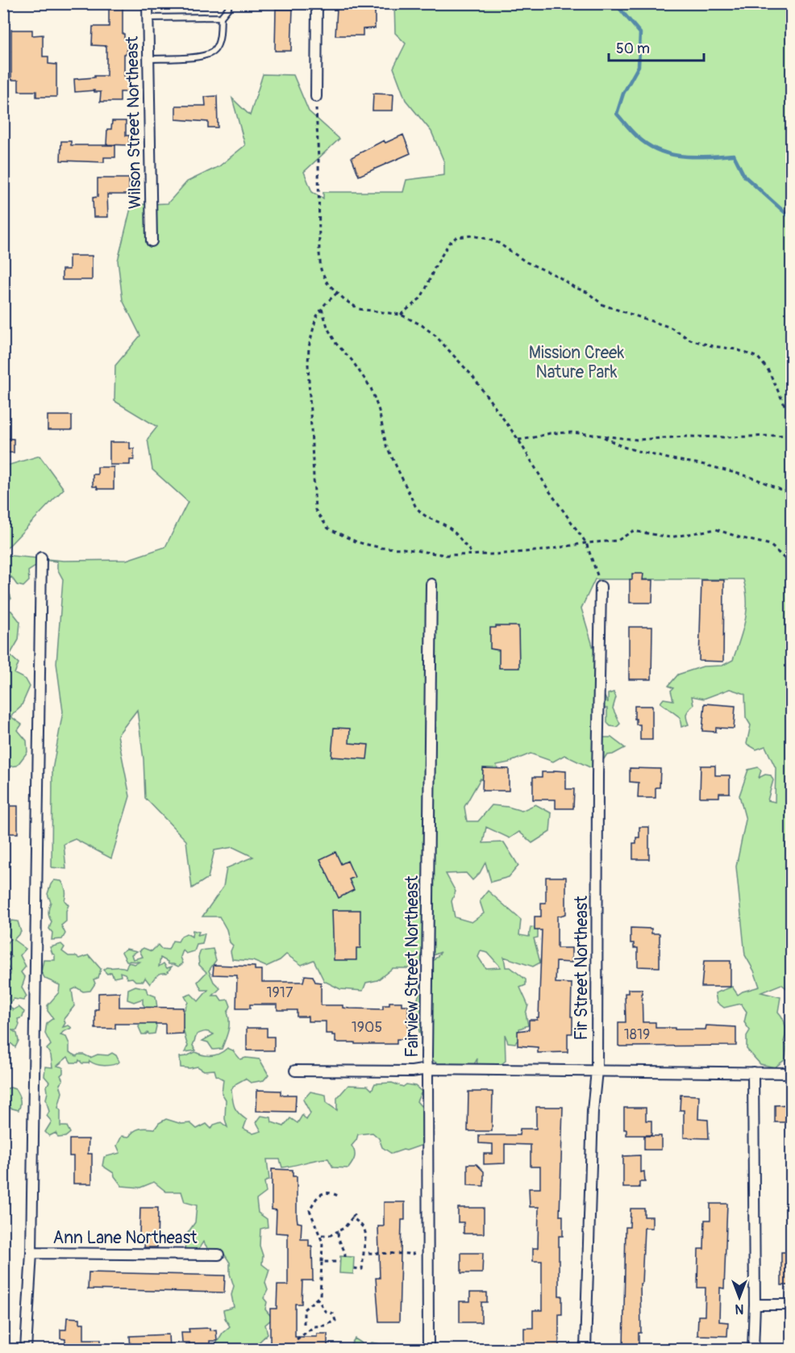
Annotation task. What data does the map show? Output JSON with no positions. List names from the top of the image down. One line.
{"streets":{"street":["Wilson Street Northeast","Fairview Street Northeast","Fir Street Northeast","Ann Lane Northeast"]},"parks":["Mission Creek Nature Park"],"house_numbers":["1917","1905","1819"],"scale_bar":"50 m","north":"bottom"}
